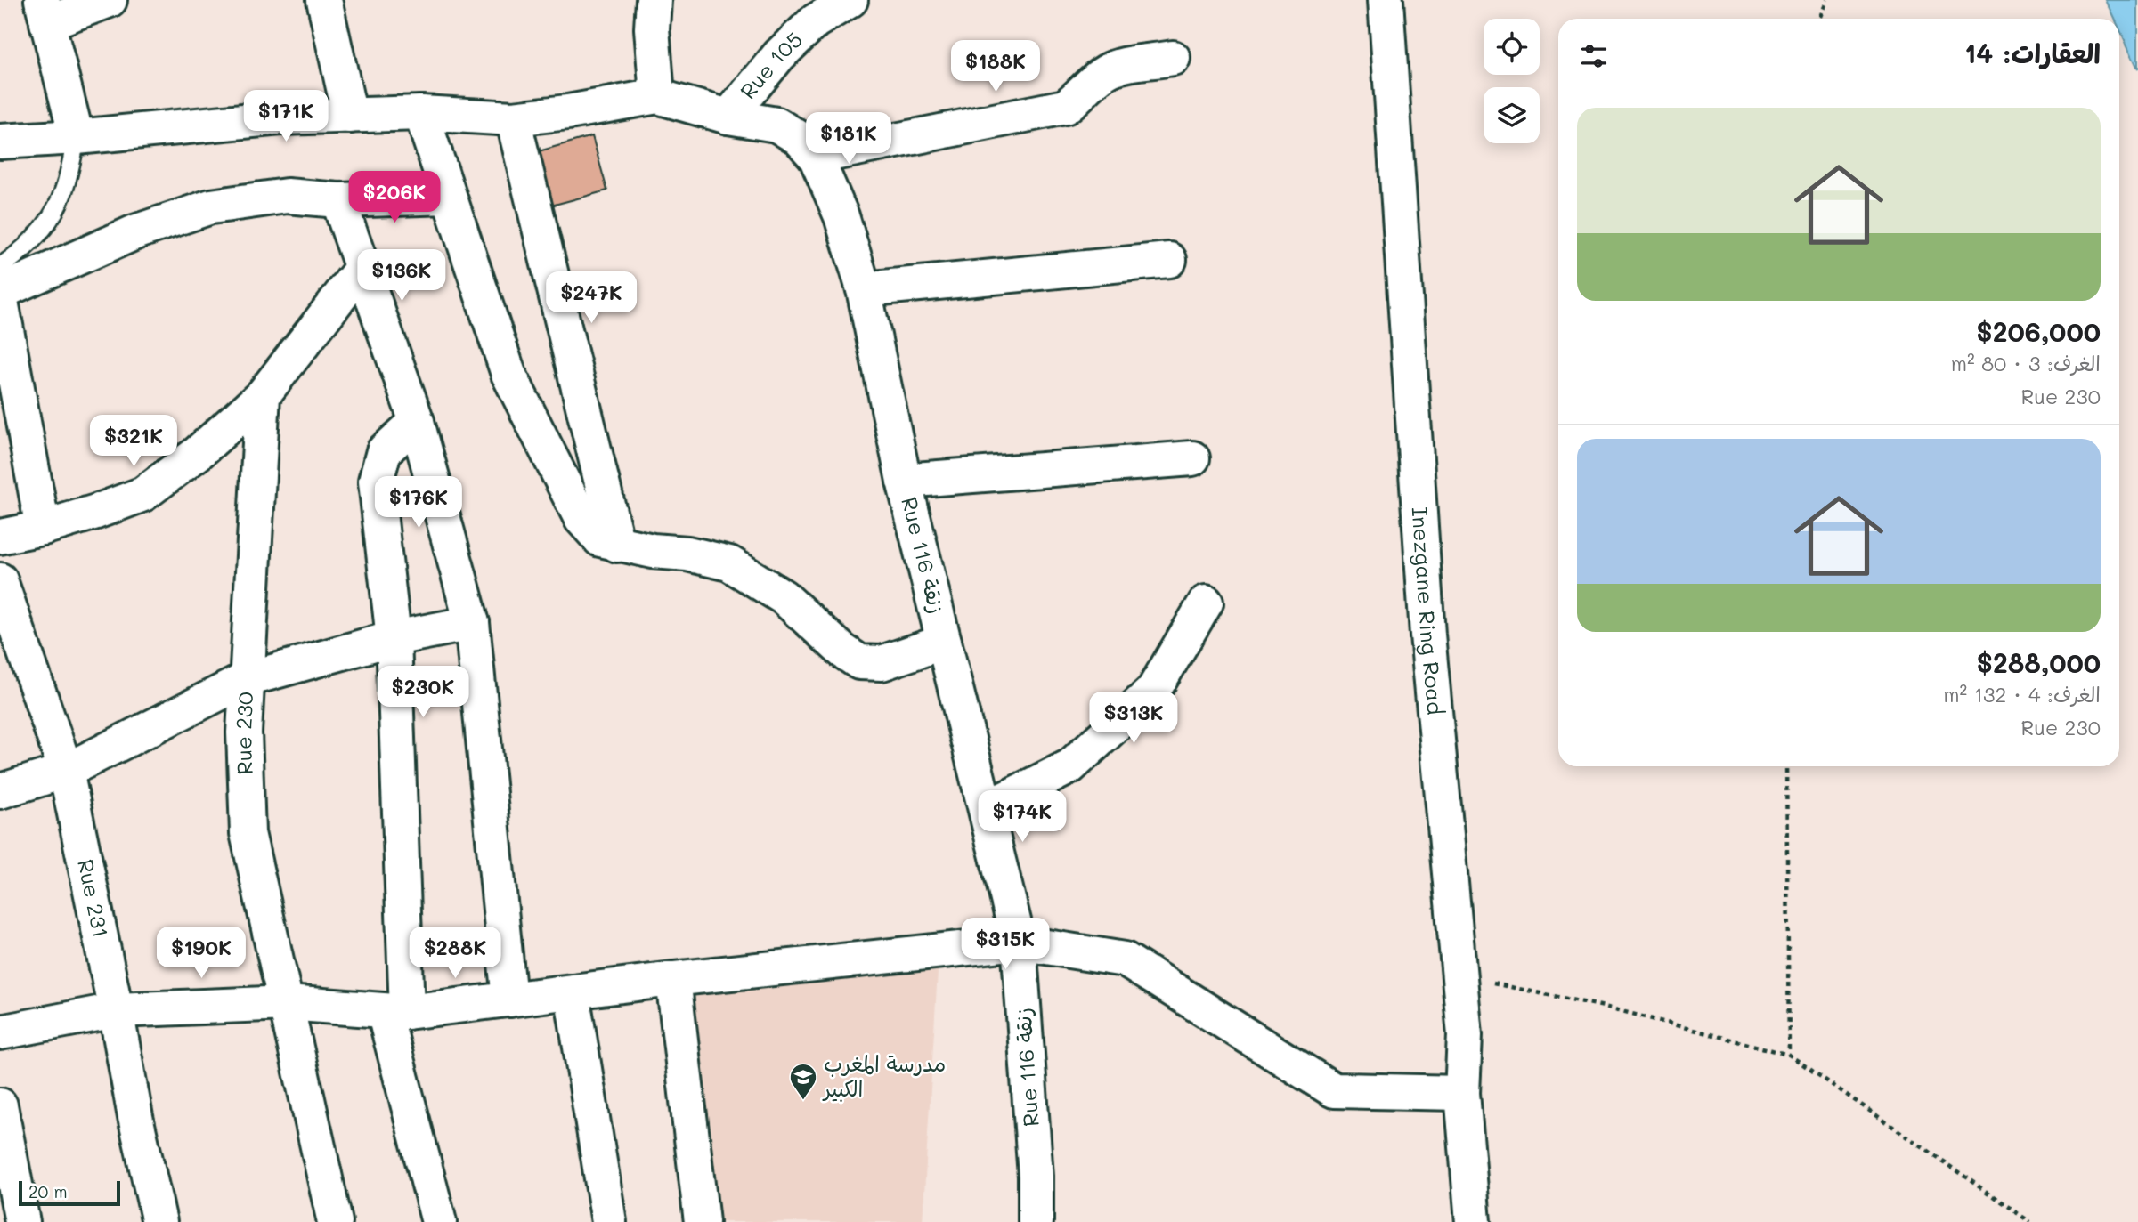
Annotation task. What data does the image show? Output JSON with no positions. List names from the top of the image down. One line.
{"streets":{"street":["Rue 105","Rue 116 زنقة","Inezgane Ring Road","Rue 230","Rue 231"]},"crossings":[["Rue 105","Rue 116 زنقة"]],"places":{"school or university":["مدرسة المغرب الكبير"]},"scale_bar":"20 m","page":{"heading":"العقارات: 14","price":["$188K","$171K","$181K","$206K","$136K","$247K","$321K","$176K","$230K","$313K","$174K","$315K","$190K","$288K"],"list":[{"name":"$206,000","note":"الغرف: 3 · 80 m² · Rue 230"},{"name":"$288,000","note":"الغرف: 4 · 132 m² · Rue 230"}],"scale":"20 m"}}
